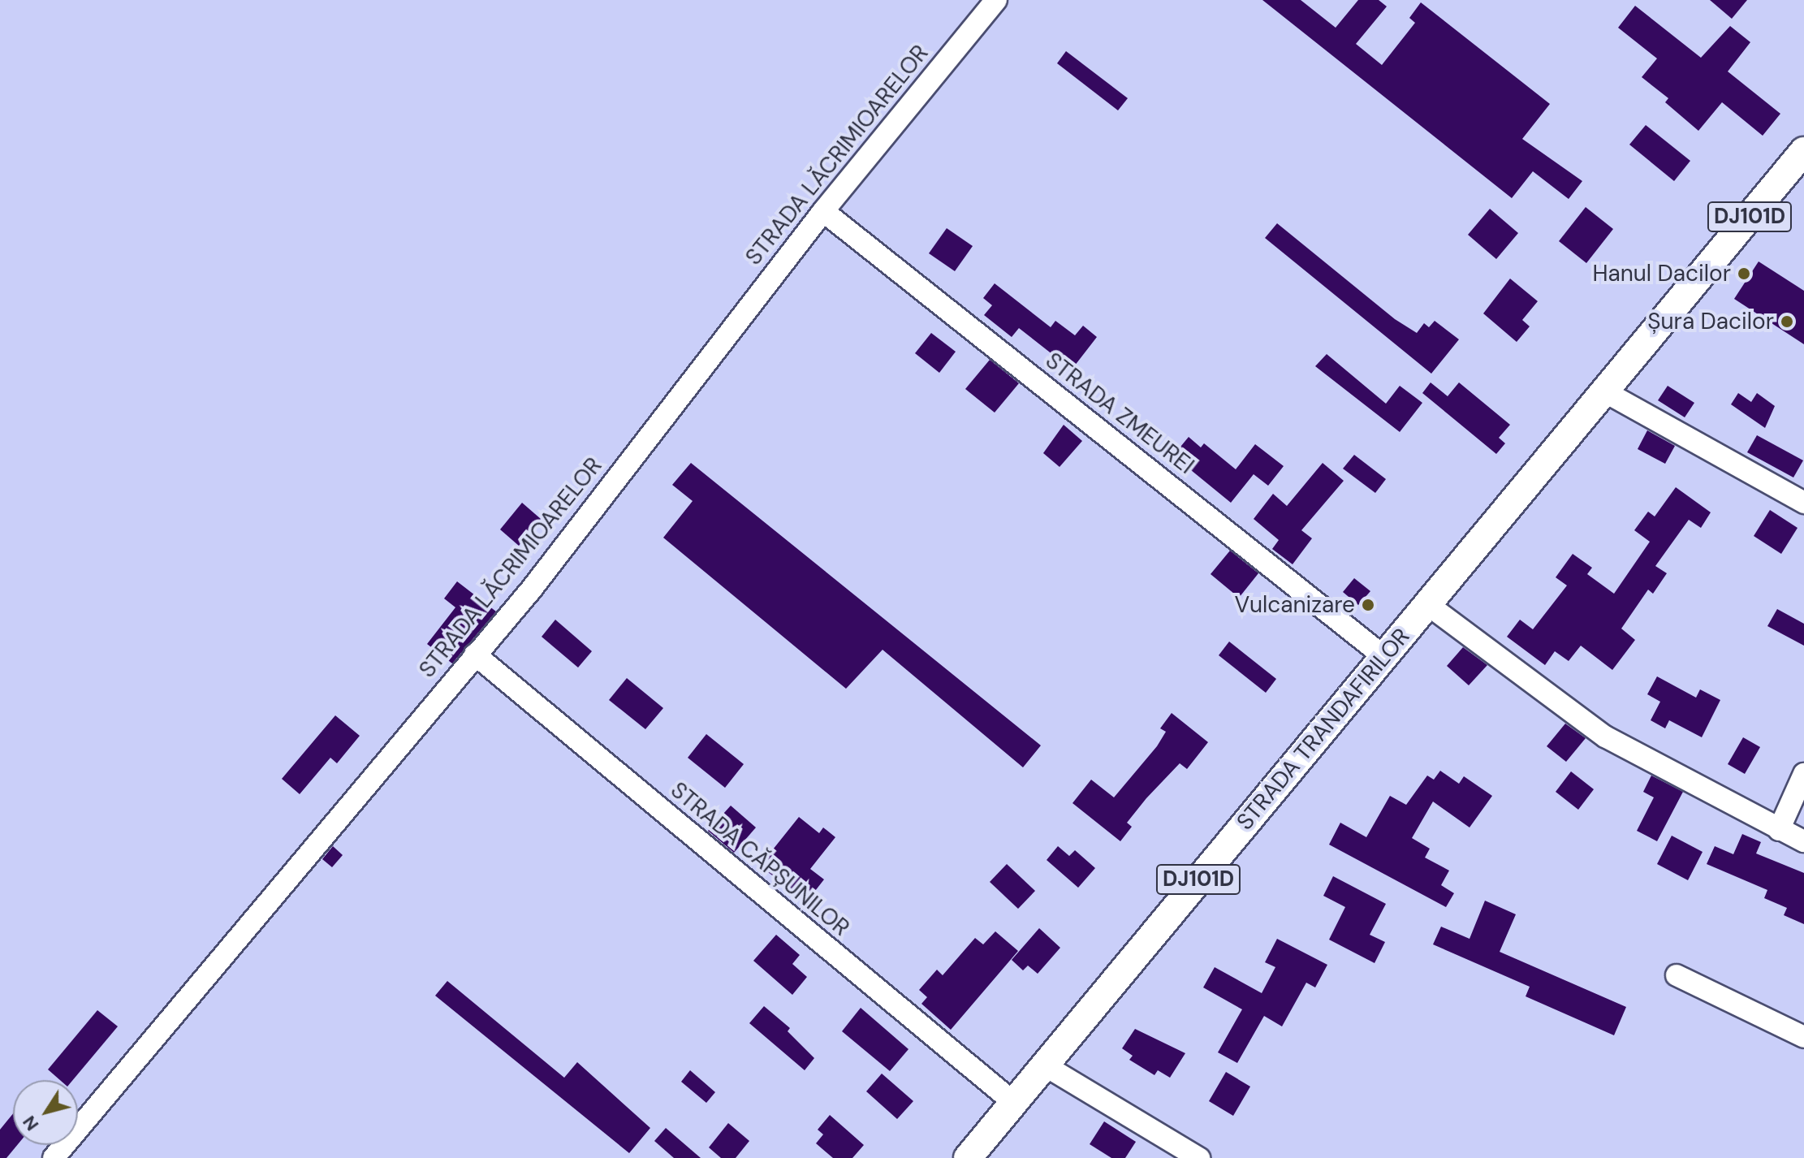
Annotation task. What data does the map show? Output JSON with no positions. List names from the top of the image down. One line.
{"streets":{"main road":["DJ101D","STRADA TRANDAFIRILOR"],"street":["STRADA LĂCRIMIOARELOR","STRADA ZMEUREI","STRADA CĂPȘUNILOR"]},"crossings":[["STRADA LĂCRIMIOARELOR","STRADA ZMEUREI"],["STRADA LĂCRIMIOARELOR","STRADA CĂPȘUNILOR"],["DJ101D","STRADA TRANDAFIRILOR"],["STRADA ZMEUREI","STRADA TRANDAFIRILOR"],["STRADA TRANDAFIRILOR","STRADA CĂPȘUNILOR"]],"places":["Hanul Dacilor","Șura Dacilor","Vulcanizare"],"north":"bottom left"}
